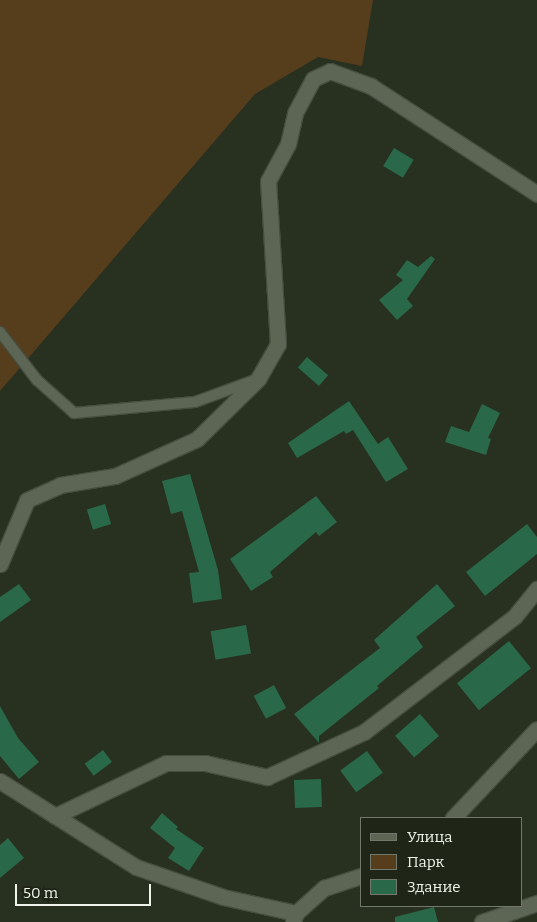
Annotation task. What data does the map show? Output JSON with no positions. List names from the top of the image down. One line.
{"legend":["Улица","Парк","Здание"],"scale_bar":"50 m"}
